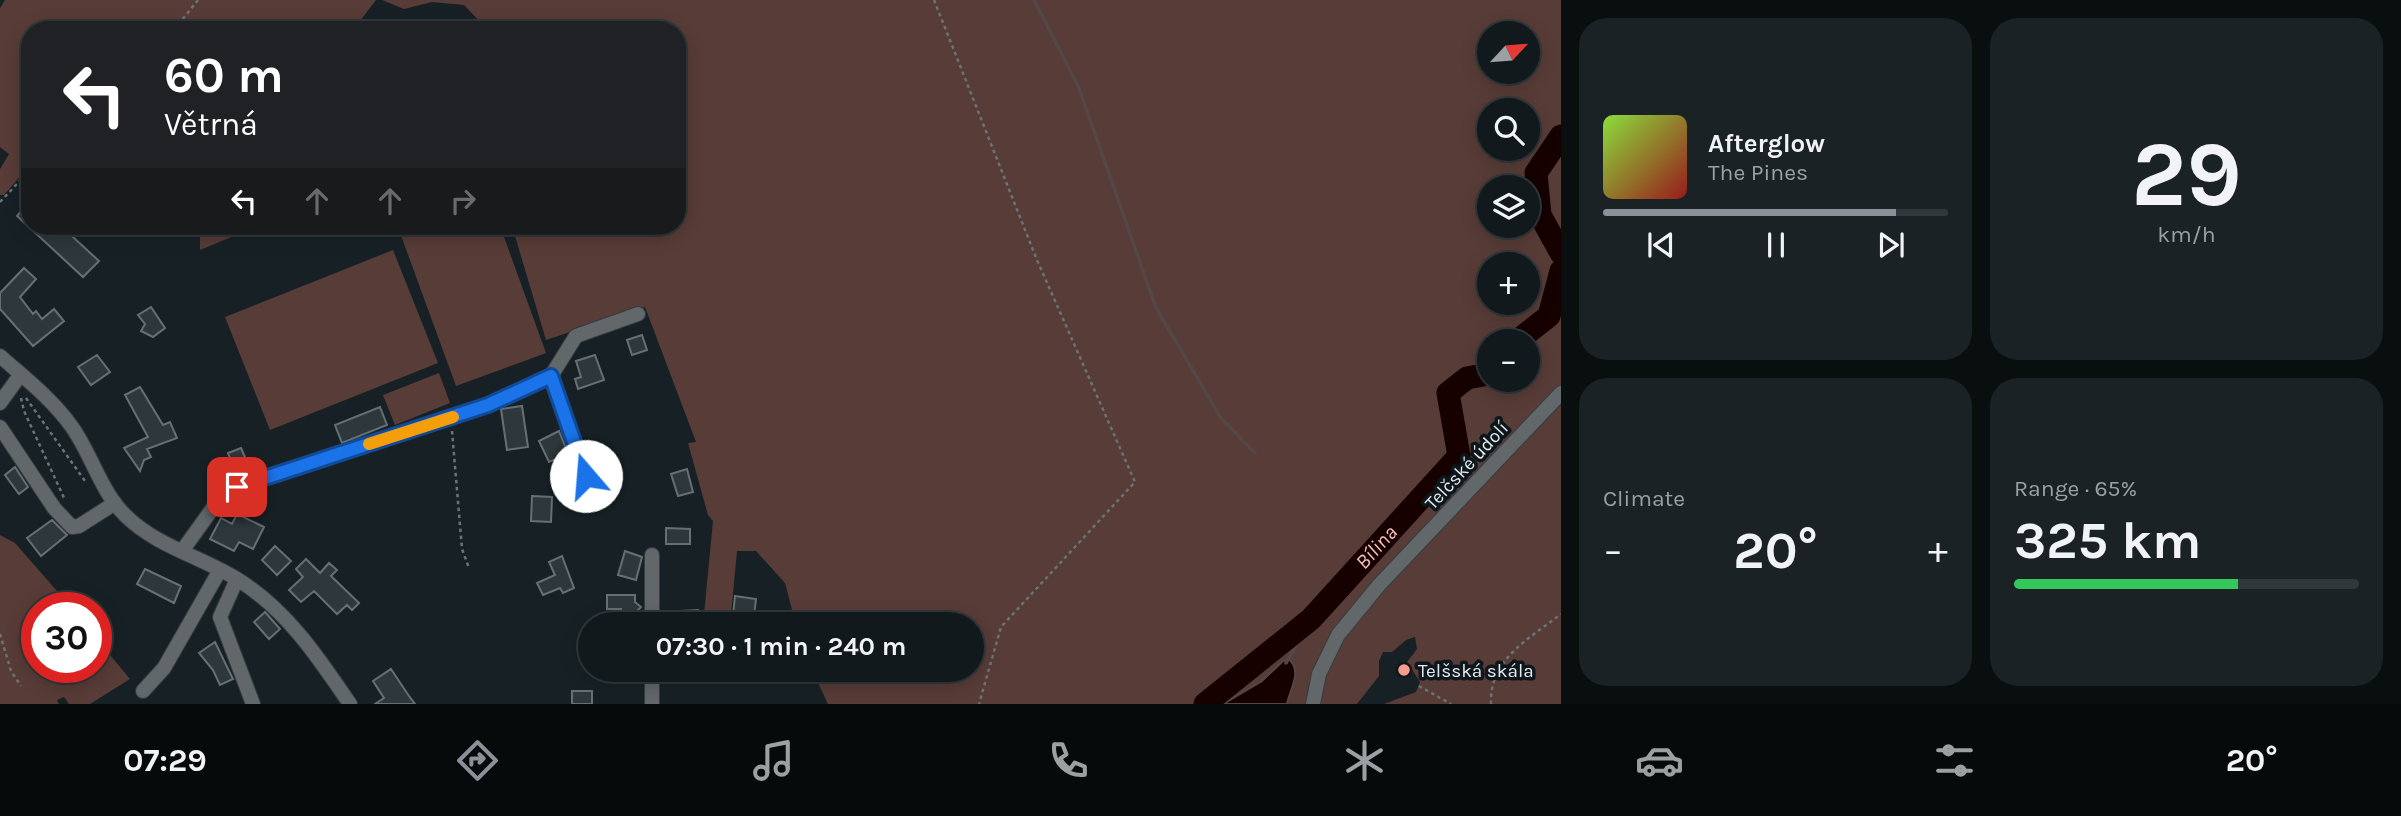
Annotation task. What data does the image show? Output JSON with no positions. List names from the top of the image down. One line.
{"streets":{"street":["Telčské údolí"]},"water":["Bílina"],"places":["Telšská skála"],"north":"top right","page":{"tile":[["29","km/h"],"Climate",["Range · 65%","325 km"]],"map_buttons":["+","−"],"turn":["60 m","Větrná"],"song":["Afterglow","The Pines"],"heat":["−","20°","+"],"limit":"30","trip":"07:30 · 1 min · 240 m","tabs":["07:29","20°"]}}
